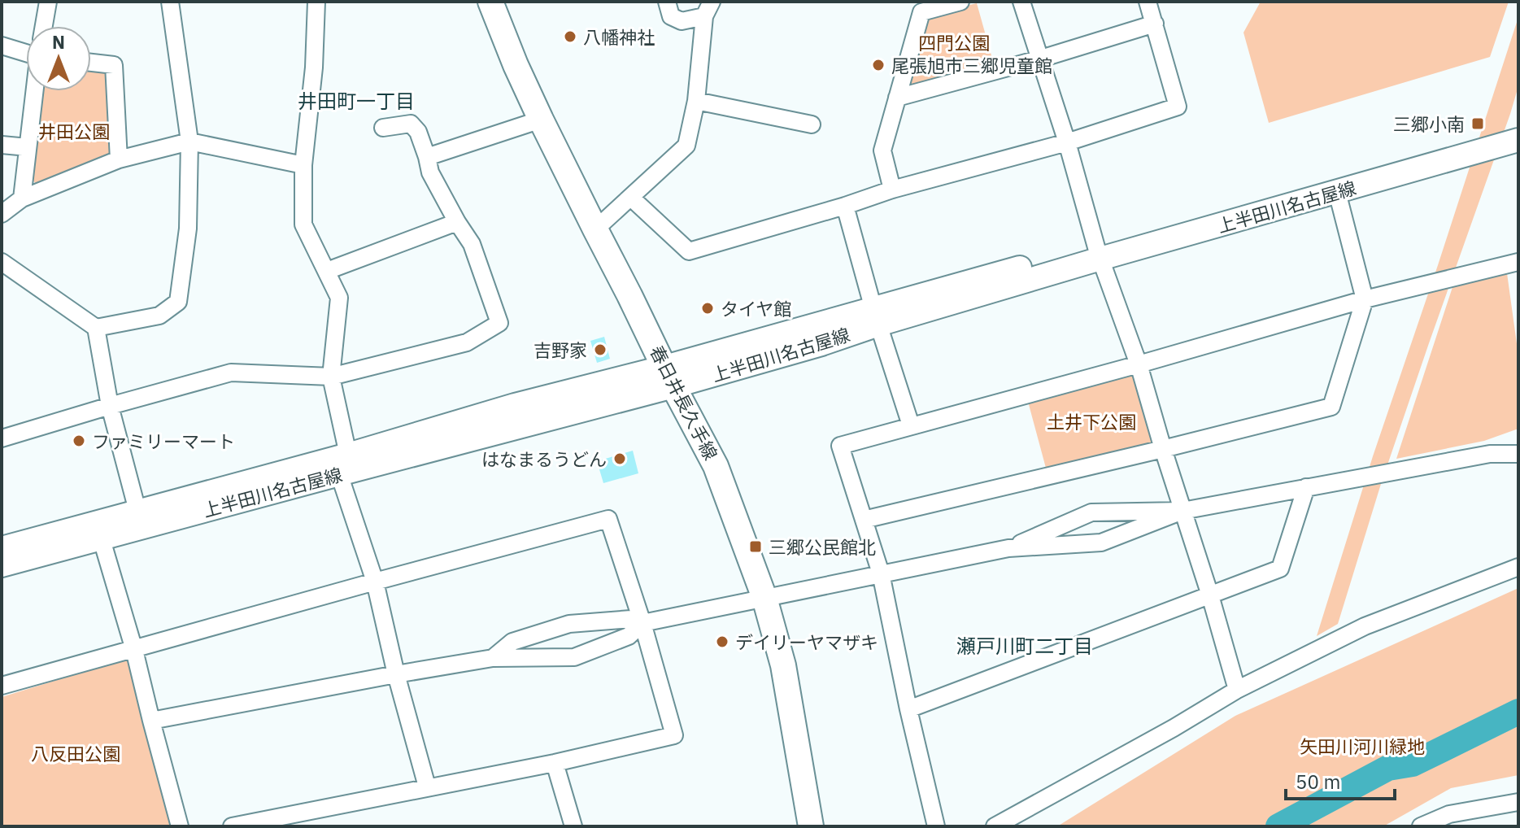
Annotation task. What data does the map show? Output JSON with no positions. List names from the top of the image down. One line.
{"streets":{"main road":["上半田川名古屋線","春日井長久手線"]},"crossings":[["上半田川名古屋線","春日井長久手線"]],"districts":["井田町一丁目","瀬戸川町二丁目"],"parks":["四門公園","井田公園","土井下公園","矢田川河川緑地","八反田公園"],"places":{"other":["八幡神社","尾張旭市三郷児童館","タイヤ館","吉野家","ファミリーマート","はなまるうどん","デイリーヤマザキ"],"transit":["三郷小南","三郷公民館北"]},"scale_bar":"50 m","north":"top"}
